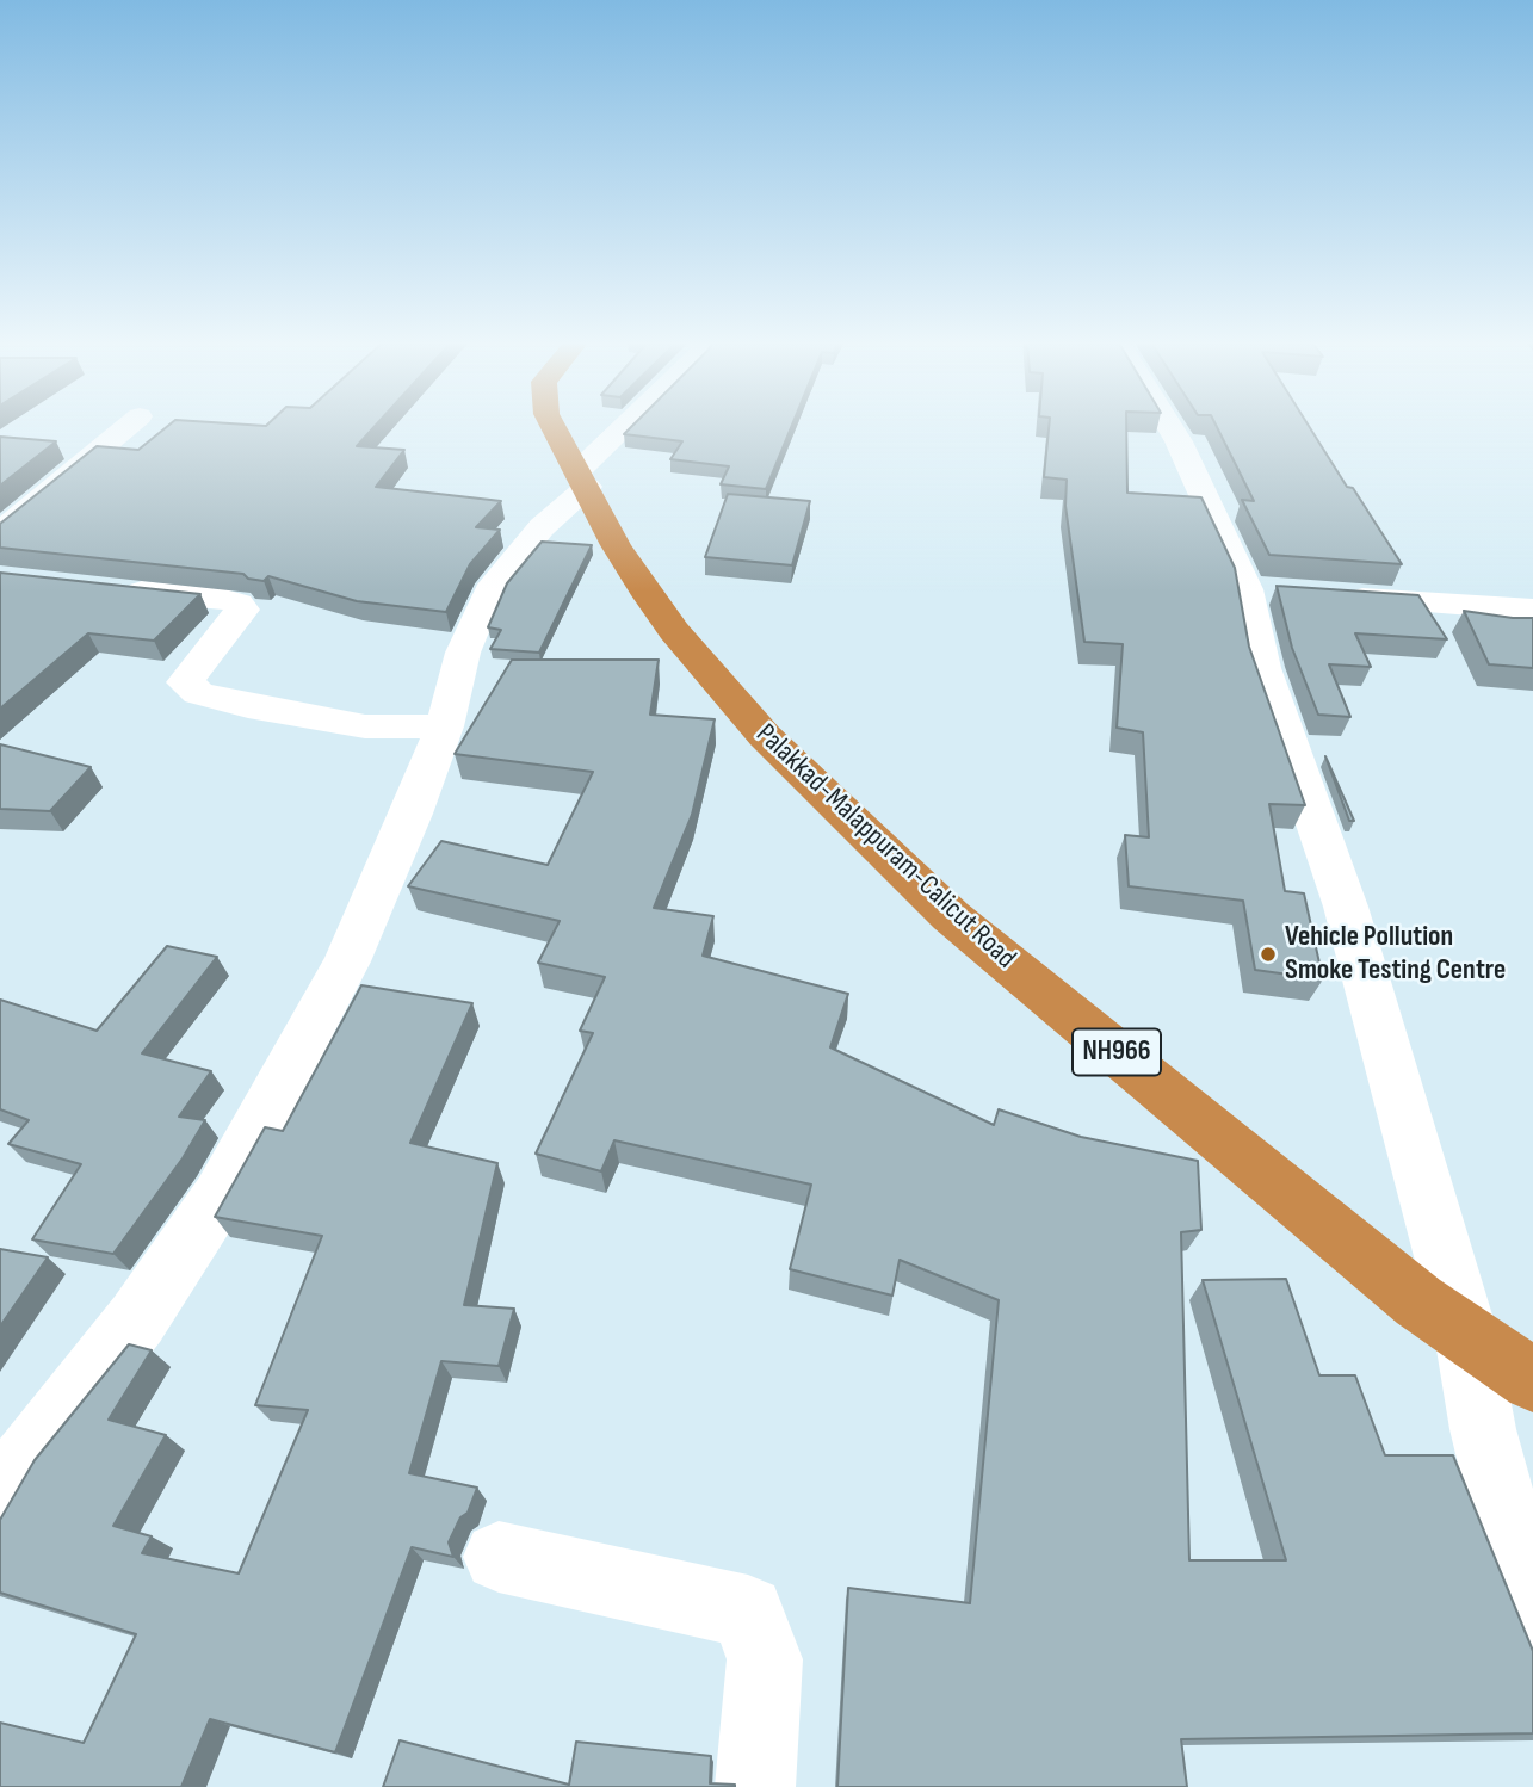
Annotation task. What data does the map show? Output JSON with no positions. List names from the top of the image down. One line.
{"streets":{"highway":["Palakkad-Malappuram-Calicut Road","NH966"]},"places":["Vehicle Pollution Smoke Testing Centre"]}
